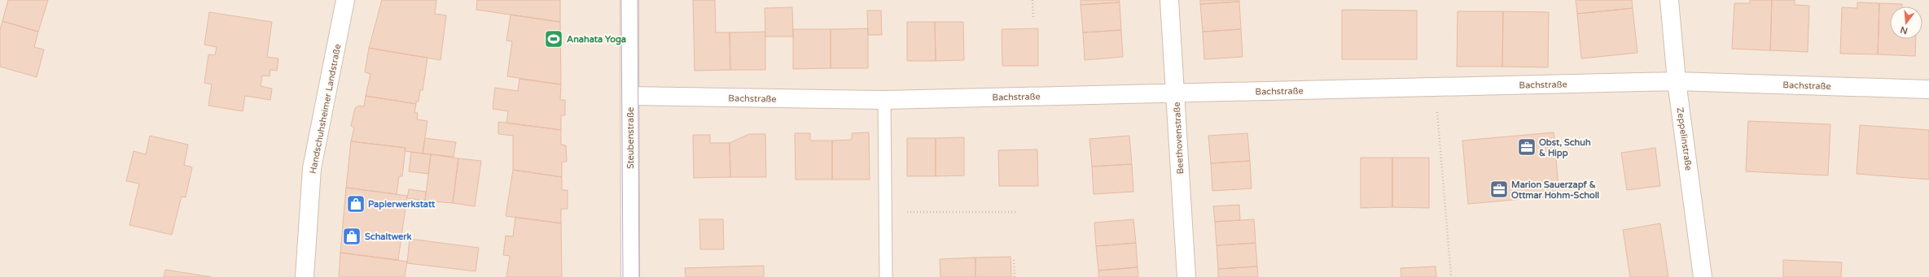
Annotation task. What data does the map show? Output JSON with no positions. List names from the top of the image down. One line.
{"streets":{"street":["Bachstraße","Handschuhsheimer Landstraße","Steubenstraße","Beethovenstraße","Zeppelinstraße"]},"crossings":[["Bachstraße","Steubenstraße"],["Bachstraße","Beethovenstraße"],["Bachstraße","Zeppelinstraße"]],"places":{"sports":["Anahata Yoga"],"office":["Obst, Schuh & Hipp","Marion Sauerzapf & Ottmar Hohm-Scholl"],"shop":["Papierwerkstatt","Schaltwerk"]},"north":"bottom"}
